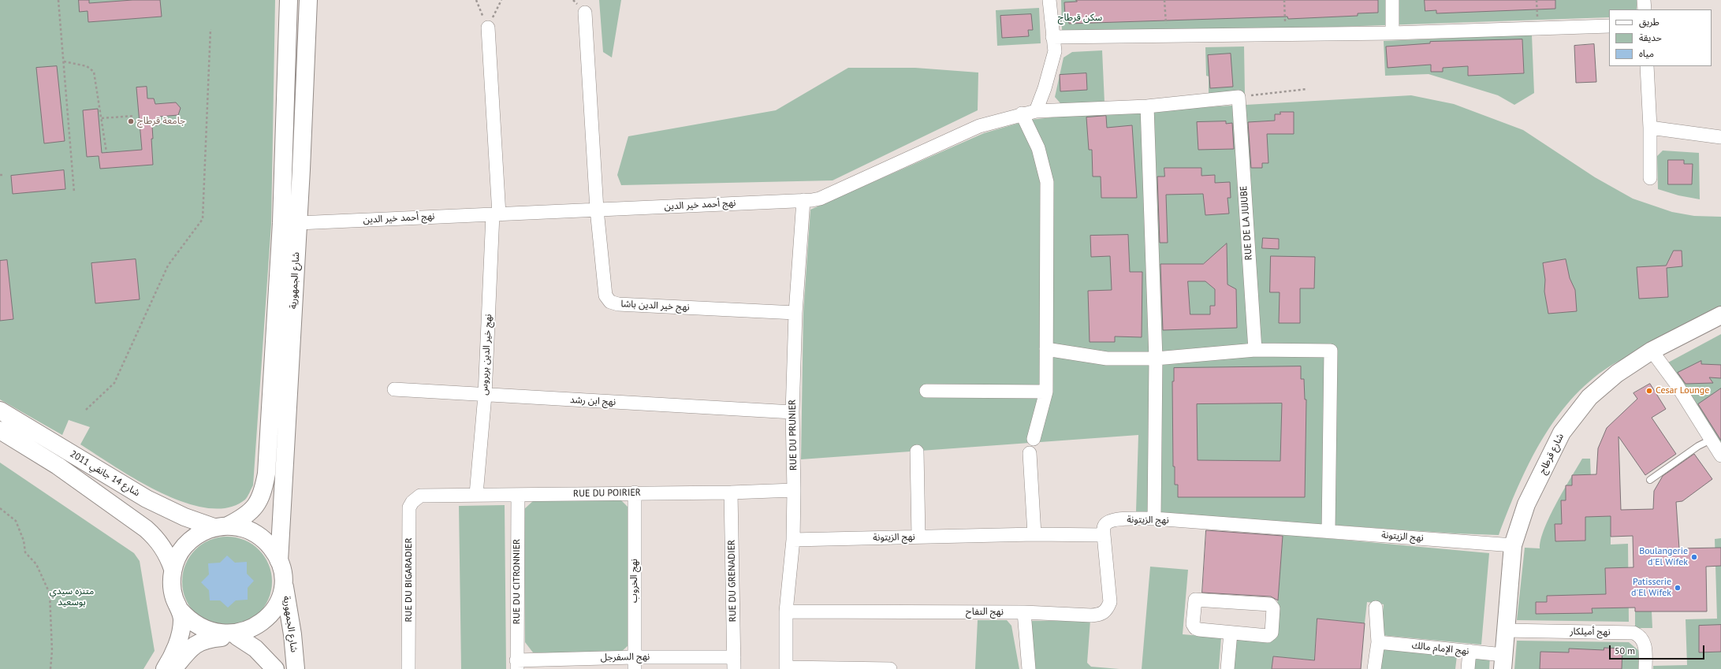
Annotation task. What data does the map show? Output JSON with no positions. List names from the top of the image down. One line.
{"streets":{"main road":["شارع الجمهورية","شارع قرطاج","شارع 14 جانفي 2011"],"street":["نهج أحمد خير الدين","RUE DE LA JUJUBE","نهج خير الدين باشا","نهج خير الدين بربروس","نهج ابن رشد","RUE DU PRUNIER","RUE DU POIRIER","نهج الزيتونة","RUE DU BIGARADIER","نهج الخروب","RUE DU GRENADIER","RUE DU CITRONNIER","نهج التفاح","نهج أميلكار","نهج الإمام مالك","نهج السفرجل"]},"crossings":[["نهج أحمد خير الدين","RUE DE LA JUJUBE"],["نهج أحمد خير الدين","شارع الجمهورية"],["نهج أحمد خير الدين","نهج خير الدين باشا"],["نهج أحمد خير الدين","نهج خير الدين بربروس"],["نهج أحمد خير الدين","RUE DU PRUNIER"],["شارع الجمهورية","شارع 14 جانفي 2011"],["نهج خير الدين باشا","RUE DU PRUNIER"],["نهج خير الدين بربروس","نهج ابن رشد"],["نهج خير الدين بربروس","RUE DU POIRIER"],["نهج ابن رشد","RUE DU PRUNIER"],["RUE DU PRUNIER","RUE DU POIRIER"],["RUE DU PRUNIER","نهج الزيتونة"],["RUE DU PRUNIER","نهج التفاح"],["شارع قرطاج","نهج الزيتونة"],["شارع قرطاج","نهج أميلكار"],["شارع قرطاج","نهج الإمام مالك"],["RUE DU POIRIER","RUE DU BIGARADIER"],["RUE DU POIRIER","نهج الخروب"],["RUE DU POIRIER","RUE DU GRENADIER"],["RUE DU POIRIER","RUE DU CITRONNIER"],["نهج الزيتونة","نهج التفاح"],["نهج الخروب","نهج السفرجل"],["RUE DU GRENADIER","نهج السفرجل"],["RUE DU CITRONNIER","نهج السفرجل"]],"parks":["سكن قرطاج","متنزه سيدي بوسعيد"],"places":["جامعة قرطاج","Cesar Lounge","Boulangerie d'El Wifek","Patisserie d'El Wifek"],"legend":["طريق","حديقة","مياه"],"scale_bar":"50 m"}
